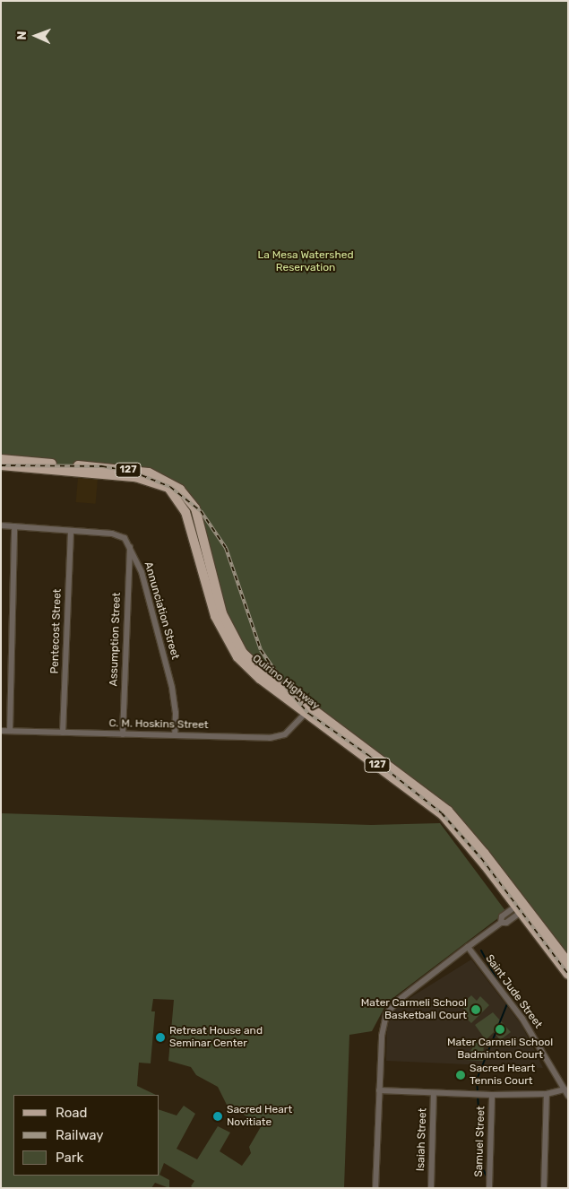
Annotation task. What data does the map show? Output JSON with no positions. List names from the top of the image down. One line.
{"streets":{"main road":["127","Quirino Highway"],"street":["Annunciation Street","Pentecost Street","Assumption Street","C. M. Hoskins Street","Saint Jude Street","Isaiah Street","Samuel Street"]},"crossings":[["Annunciation Street","Assumption Street"],["Annunciation Street","C. M. Hoskins Street"],["Pentecost Street","C. M. Hoskins Street"],["Assumption Street","C. M. Hoskins Street"],["Quirino Highway","C. M. Hoskins Street"]],"parks":["La Mesa Watershed Reservation"],"places":["Mater Carmeli School Basketball Court","Mater Carmeli School Badminton Court","Retreat House and Seminar Center","Sacred Heart Tennis Court","Sacred Heart Novitiate"],"legend":["Road","Railway","Park"],"north":"left"}
